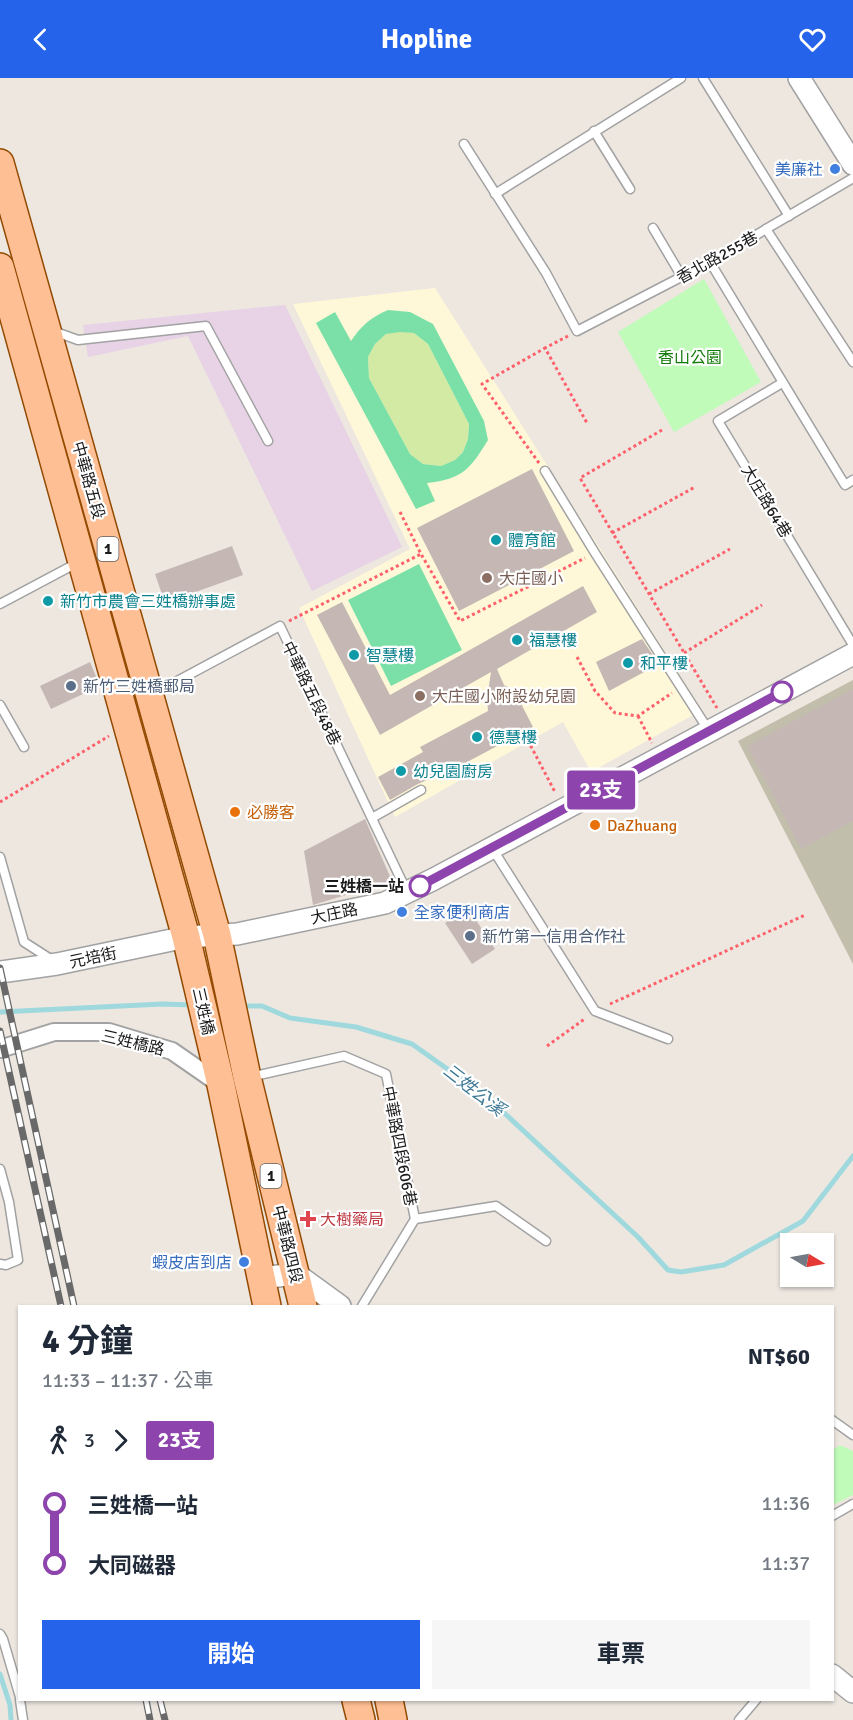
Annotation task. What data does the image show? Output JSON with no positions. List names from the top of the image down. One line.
{"streets":{"main road":["中華路五段","1","三姓橋","中華路四段"],"street":["大庄路","元培街","三姓橋路"],"lane":["香北路255巷","大庄路64巷","中華路五段48巷","中華路四段606巷"]},"crossings":[["中華路五段","中華路五段48巷"],["中華路五段","大庄路"],["中華路五段","元培街"],["中華路五段","三姓橋"],["中華路五段48巷","大庄路"],["大庄路","元培街"],["大庄路","三姓橋"],["元培街","三姓橋"],["三姓橋","三姓橋路"],["三姓橋","中華路四段606巷"],["三姓橋","中華路四段"],["三姓橋路","中華路四段606巷"],["三姓橋路","中華路四段"],["中華路四段606巷","中華路四段"]],"water":["三姓公溪"],"parks":["香山公園"],"places":{"other":["美廉社","體育館","大庄國小","新竹市農會三姓橋辦事處","福慧樓","智慧樓","和平樓","新竹三姓橋郵局","大庄國小附設幼兒園","德慧樓","幼兒園廚房","必勝客","DaZhuang","三姓橋一站","全家便利商店","新竹第一信用合作社","蝦皮店到店"],"health":["大樹藥局"]},"lines":["bus line 23支"],"north":"right","page":{"header":"Hopline","on_map":"23支","heading":["4 分鐘","11:33 – 11:37 · 公車","NT$60"],"legs":["3","23支"],"list":[{"name":"三姓橋一站","value":"11:36"},{"name":"大同磁器","value":"11:37"}],"buttons":["開始","車票"]}}
